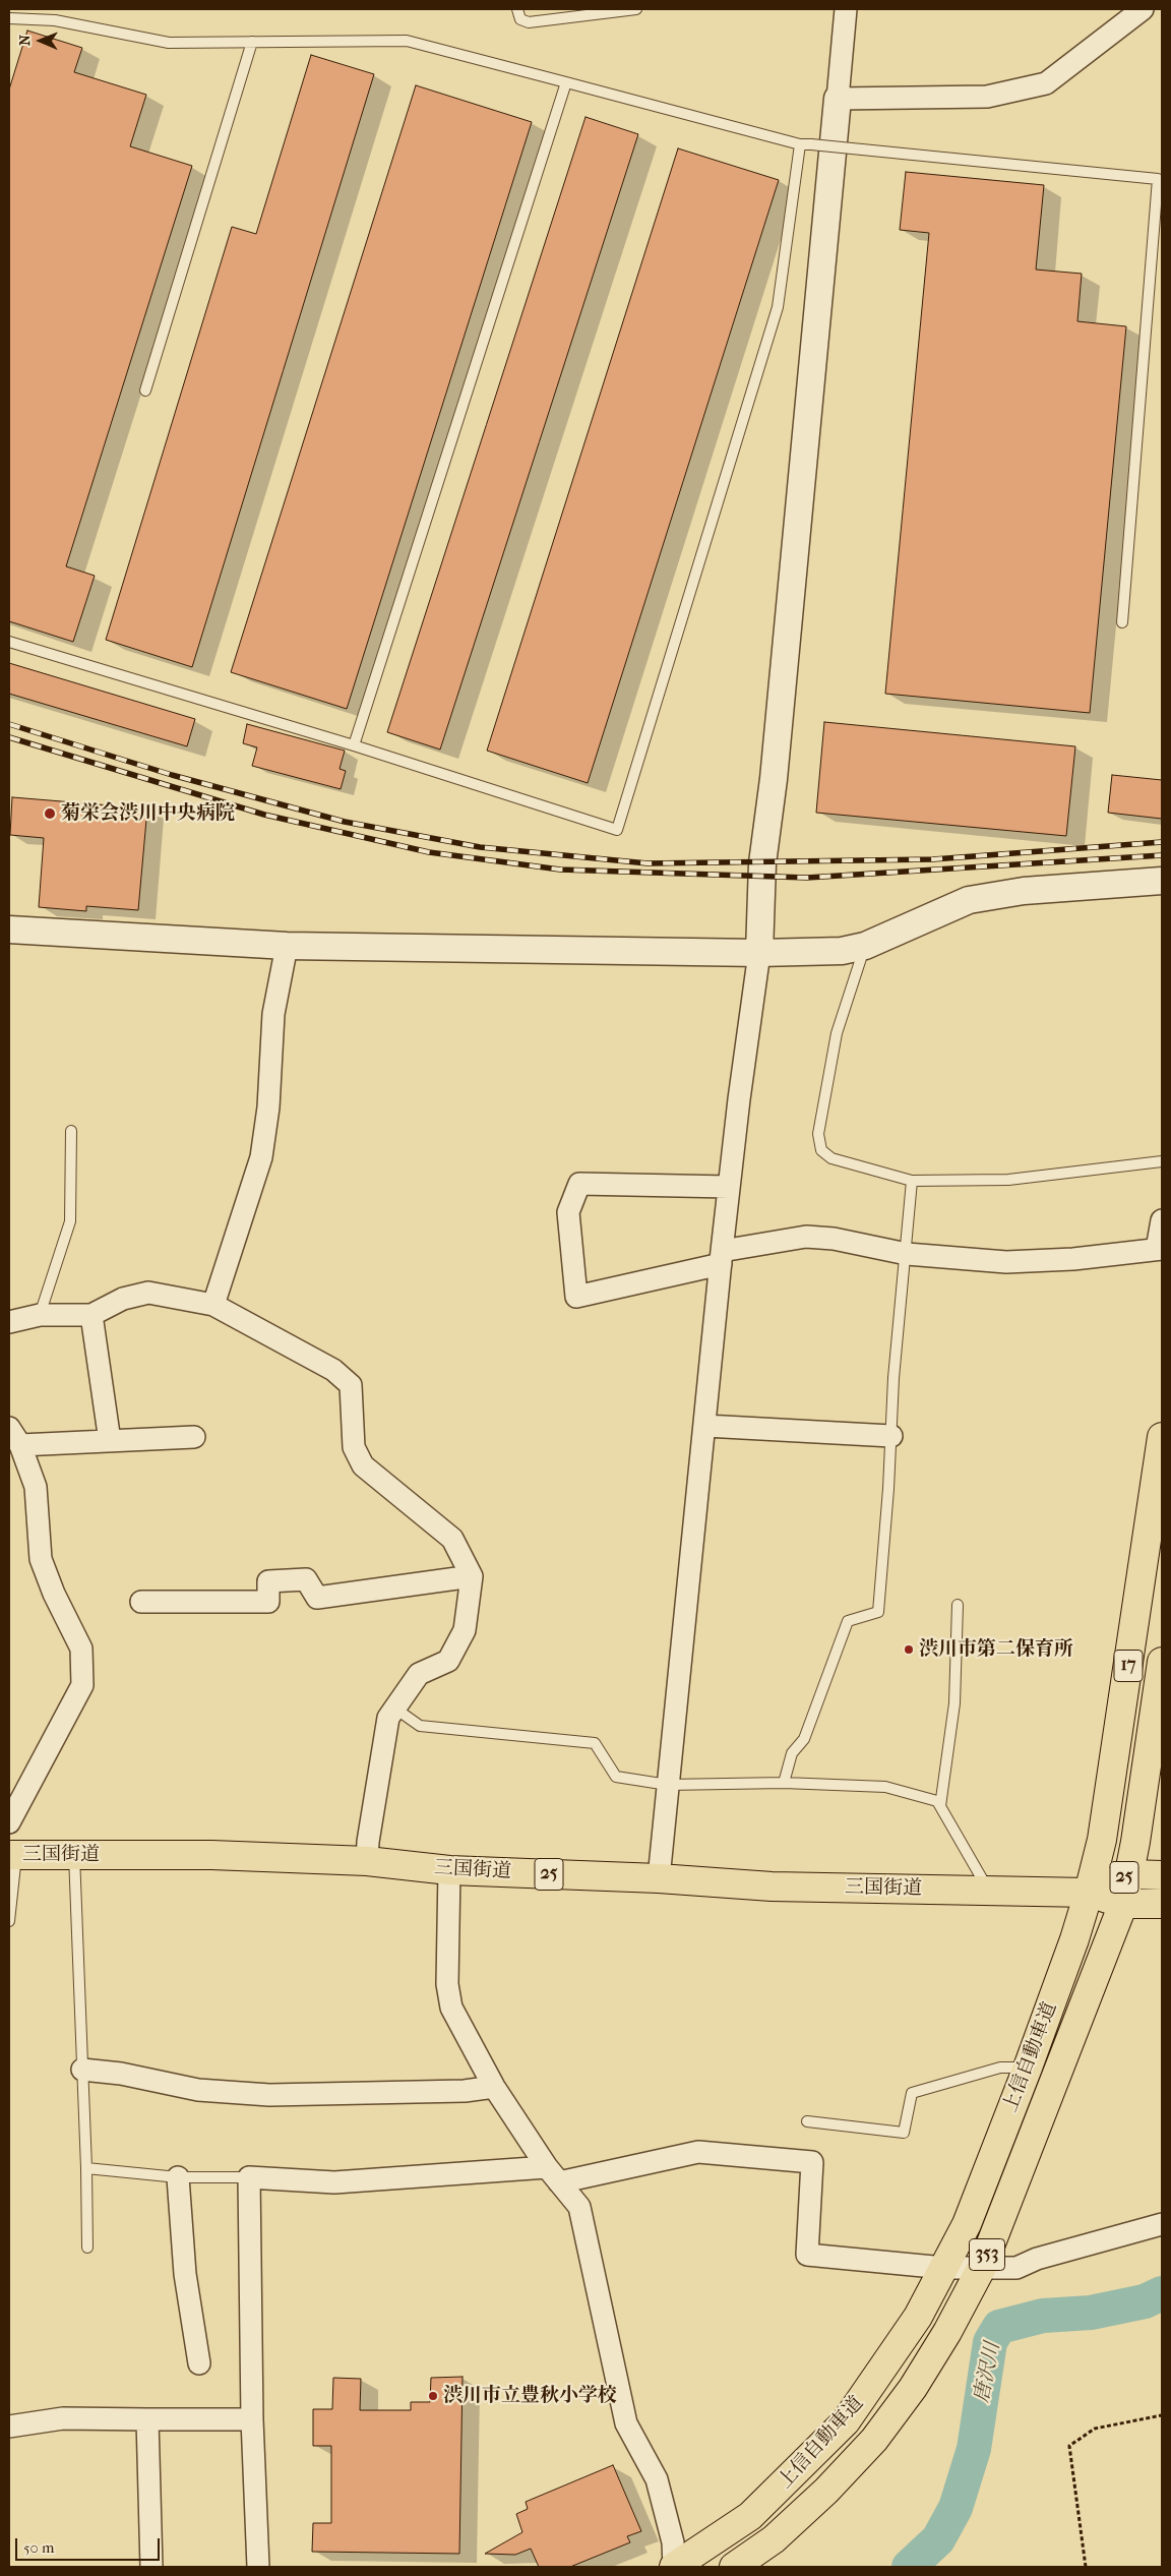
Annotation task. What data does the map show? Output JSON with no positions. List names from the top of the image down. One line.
{"streets":{"main road":["17","三国街道","25","上信自動車道","353"]},"crossings":[["三国街道","25"],["三国街道","上信自動車道"],["25","上信自動車道"]],"water":["唐沢川"],"places":["菊栄会渋川中央病院","渋川市第二保育所","渋川市立豊秋小学校"],"scale_bar":"50 m","north":"left"}
